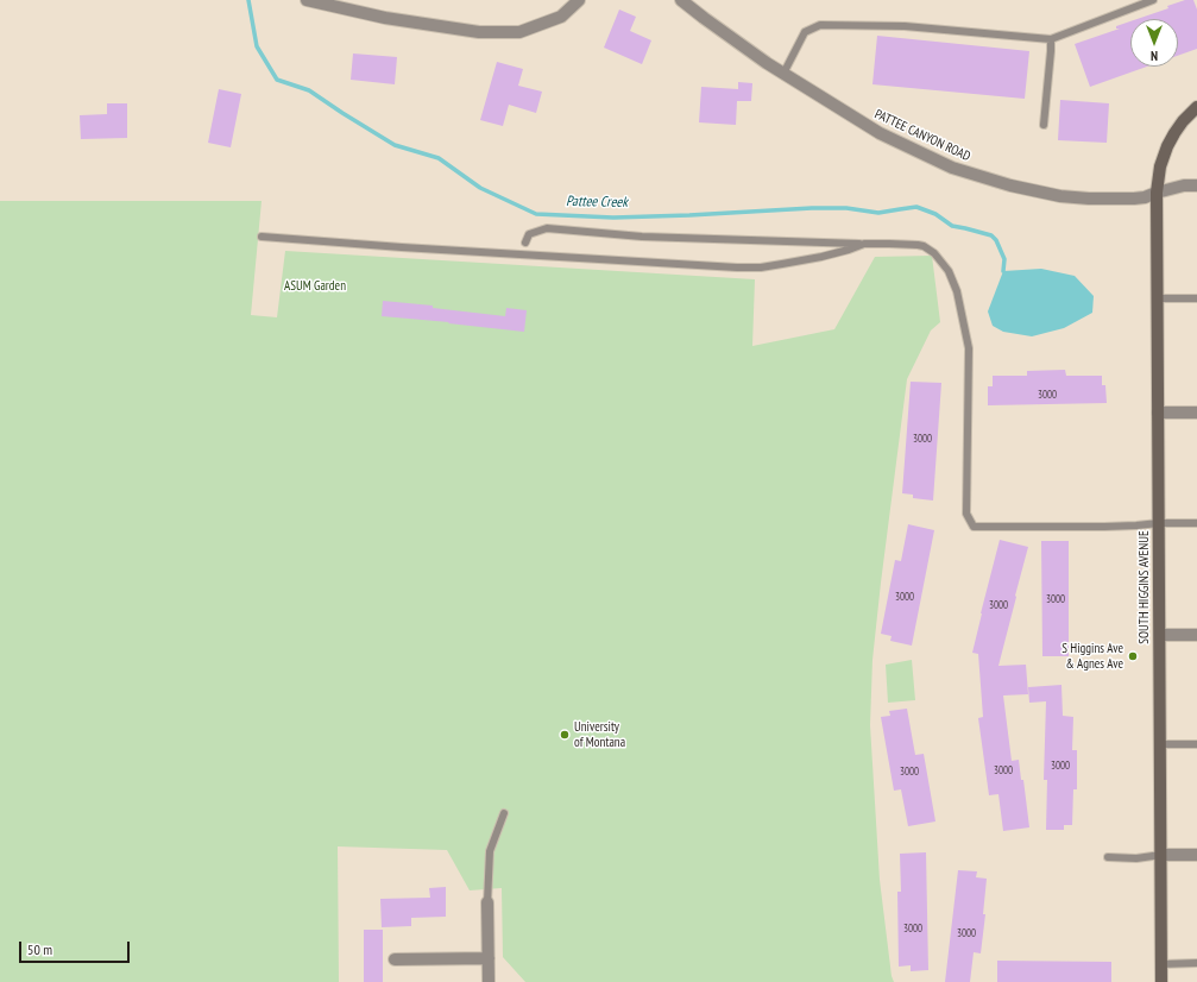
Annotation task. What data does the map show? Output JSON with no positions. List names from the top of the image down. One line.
{"streets":{"main road":["SOUTH HIGGINS AVENUE"],"street":["PATTEE CANYON ROAD"]},"crossings":[["PATTEE CANYON ROAD","SOUTH HIGGINS AVENUE"]],"water":["Pattee Creek"],"parks":["ASUM Garden"],"places":["S Higgins Ave & Agnes Ave","University of Montana"],"house_numbers":["3000","3000","3000","3000","3000","3000","3000","3000","3000","3000"],"scale_bar":"50 m","north":"bottom"}
